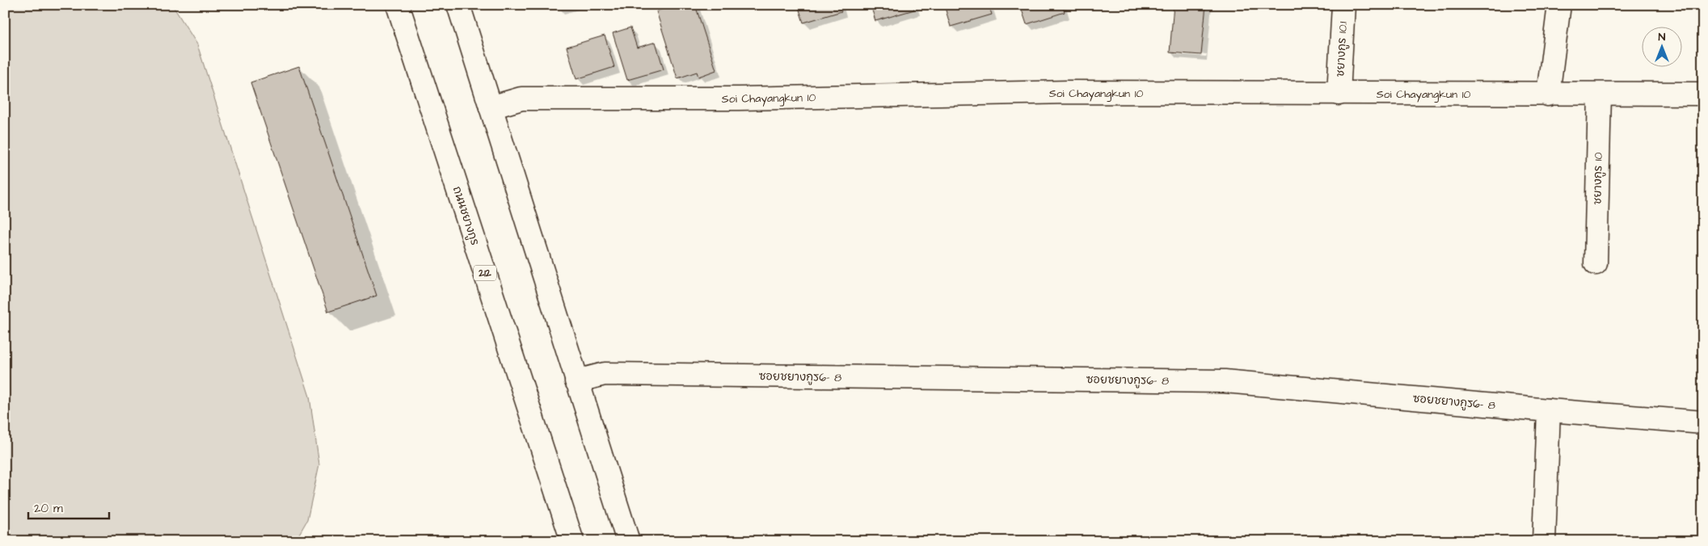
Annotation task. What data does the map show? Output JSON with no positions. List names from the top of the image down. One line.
{"streets":{"street":["ชยางกูร 10.1","Soi Chayangkun 10","ชยางกูร 10","ถนนชยางกูร","212","ซอยชยางกูร6- 8"]},"crossings":[["ชยางกูร 10.1","Soi Chayangkun 10"],["Soi Chayangkun 10","ชยางกูร 10"]],"scale_bar":"20 m","north":"top"}
